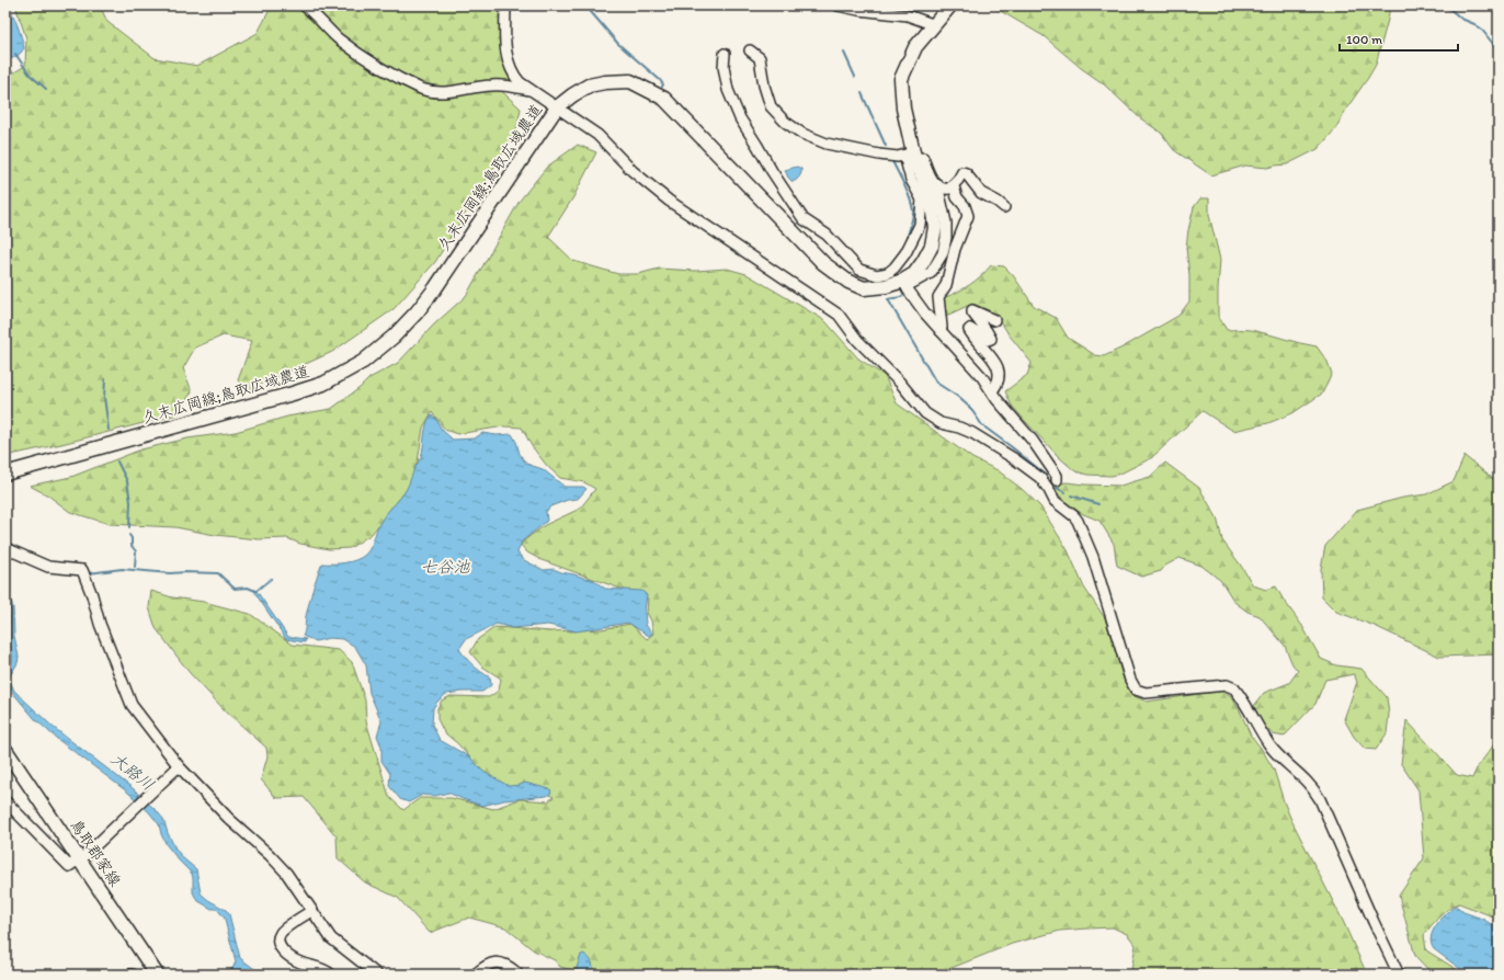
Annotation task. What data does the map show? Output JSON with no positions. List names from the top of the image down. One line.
{"streets":{"street":["久末広岡線;鳥取広域農道","鳥取郡家線"]},"water":["七谷池","大路川"],"scale_bar":"100 m"}
